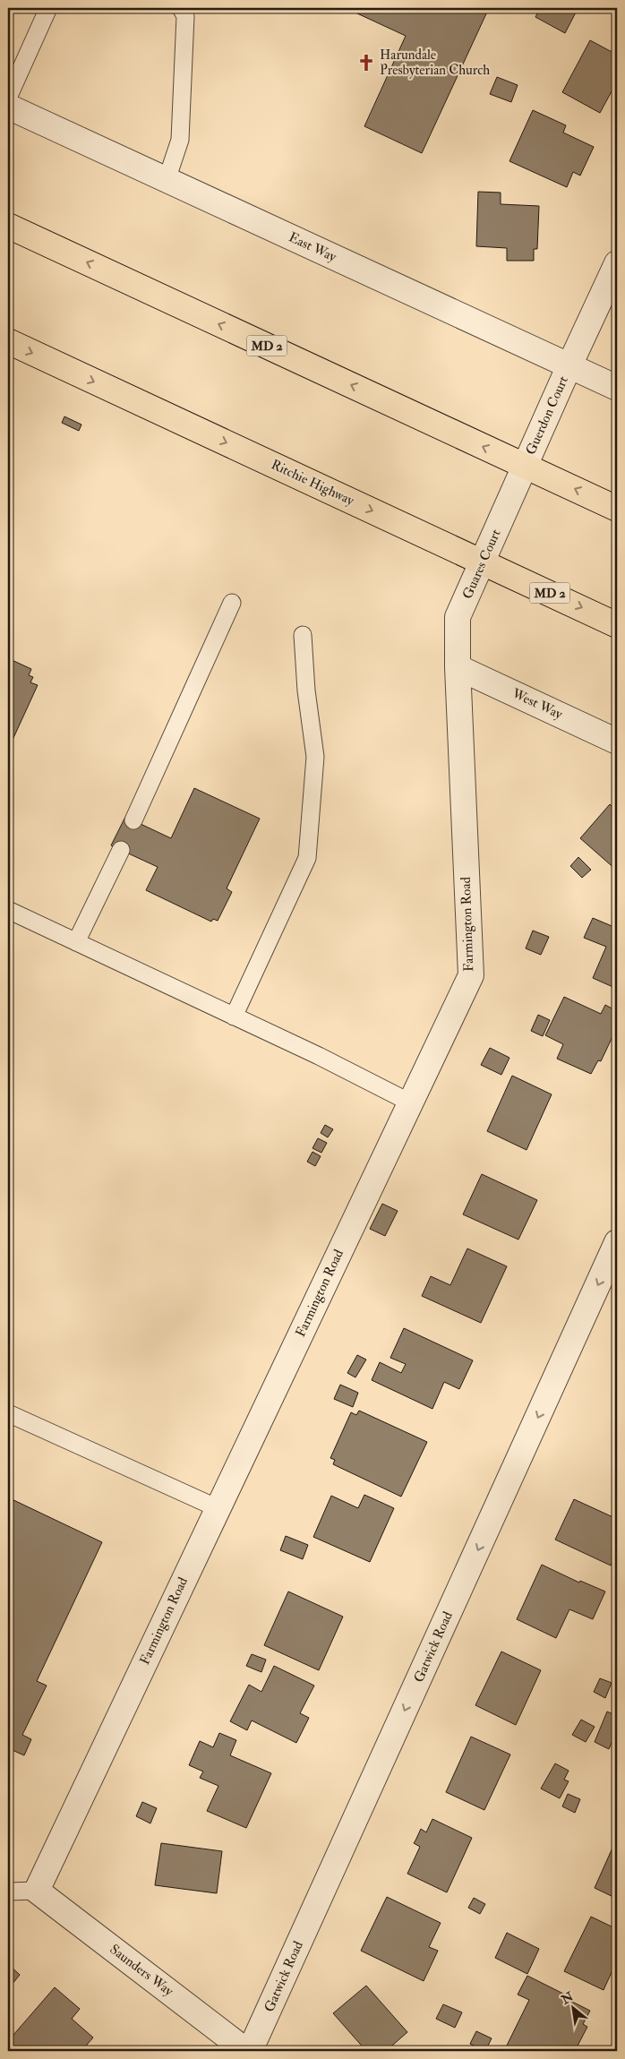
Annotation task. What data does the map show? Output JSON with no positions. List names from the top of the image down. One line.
{"streets":{"main road":["MD 2","Ritchie Highway"],"street":["East Way","Guerdon Court","Guares Court","West Way","Farmington Road","Gatwick Road","Saunders Way"]},"crossings":[["East Way","Guerdon Court"],["MD 2","Guerdon Court"],["MD 2","Guares Court"],["Guerdon Court","Guares Court"],["Ritchie Highway","Guares Court"],["Guares Court","West Way"],["Guares Court","Farmington Road"],["West Way","Farmington Road"],["Farmington Road","Saunders Way"],["Gatwick Road","Saunders Way"]],"one_way":["Gatwick Road"],"places":{"church":["Harundale Presbyterian Church"]},"north":"top left"}
